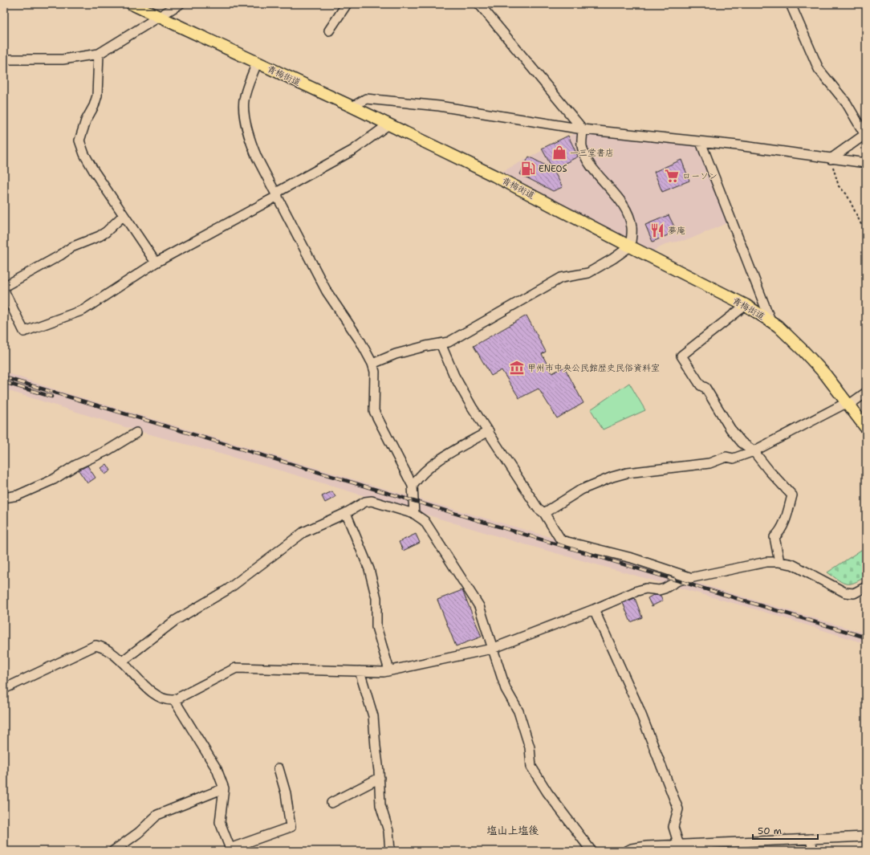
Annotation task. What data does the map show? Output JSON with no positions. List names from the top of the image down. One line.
{"streets":{"main road":["青梅街道"]},"districts":["塩山上塩後"],"places":{"shop":["一三堂書店"],"fuel station":["ENEOS"],"supermarket":["ローソン"],"restaurant":["夢庵"],"museum":["甲州市中央公民館歴史民俗資料室"]},"scale_bar":"50 m"}
